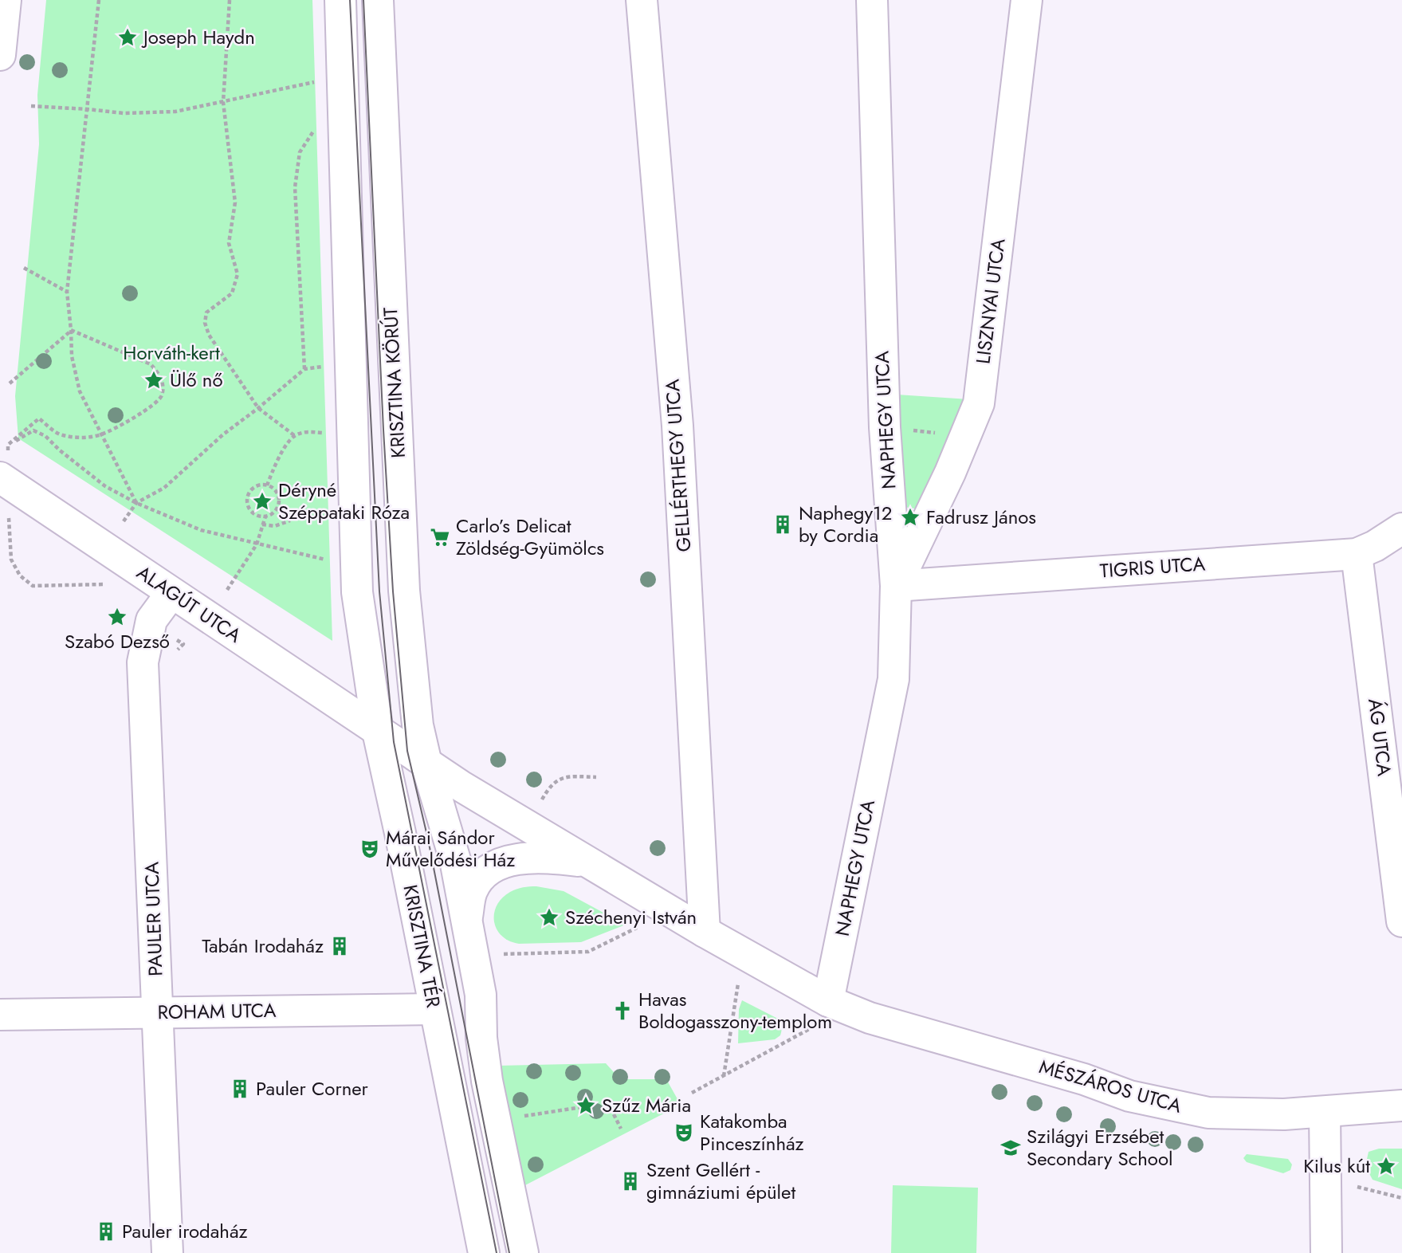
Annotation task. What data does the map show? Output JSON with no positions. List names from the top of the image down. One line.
{"streets":{"street":["LISZNYAI UTCA","KRISZTINA KÖRÚT","NAPHEGY UTCA","GELLÉRTHEGY UTCA","TIGRIS UTCA","ALAGÚT UTCA","ÁG UTCA","PAULER UTCA","KRISZTINA TÉR","ROHAM UTCA","MÉSZÁROS UTCA"]},"crossings":[["LISZNYAI UTCA","NAPHEGY UTCA"],["LISZNYAI UTCA","TIGRIS UTCA"],["NAPHEGY UTCA","TIGRIS UTCA"],["NAPHEGY UTCA","MÉSZÁROS UTCA"],["TIGRIS UTCA","ÁG UTCA"],["ALAGÚT UTCA","PAULER UTCA"],["ALAGÚT UTCA","KRISZTINA TÉR"],["PAULER UTCA","ROHAM UTCA"],["KRISZTINA TÉR","ROHAM UTCA"]],"parks":["Horváth-kert"],"places":{"place":["Joseph Haydn","Ülő nő","Déryné Széppataki Róza","Fadrusz János","Szabó Dezső","Széchenyi István","Szűz Mária","Kilus kút"],"building":["Naphegy12 by Cordia","Tabán Irodaház","Pauler Corner","Szent Gellért - gimnáziumi épület","Pauler irodaház"],"supermarket":["Carlo’s Delicat Zöldség-Gyümölcs"],"theatre":["Márai Sándor Művelődési Ház","Katakomba Pinceszínház"],"church":["Havas Boldogasszony-templom"],"school or university":["Szilágyi Erzsébet Secondary School"]}}
